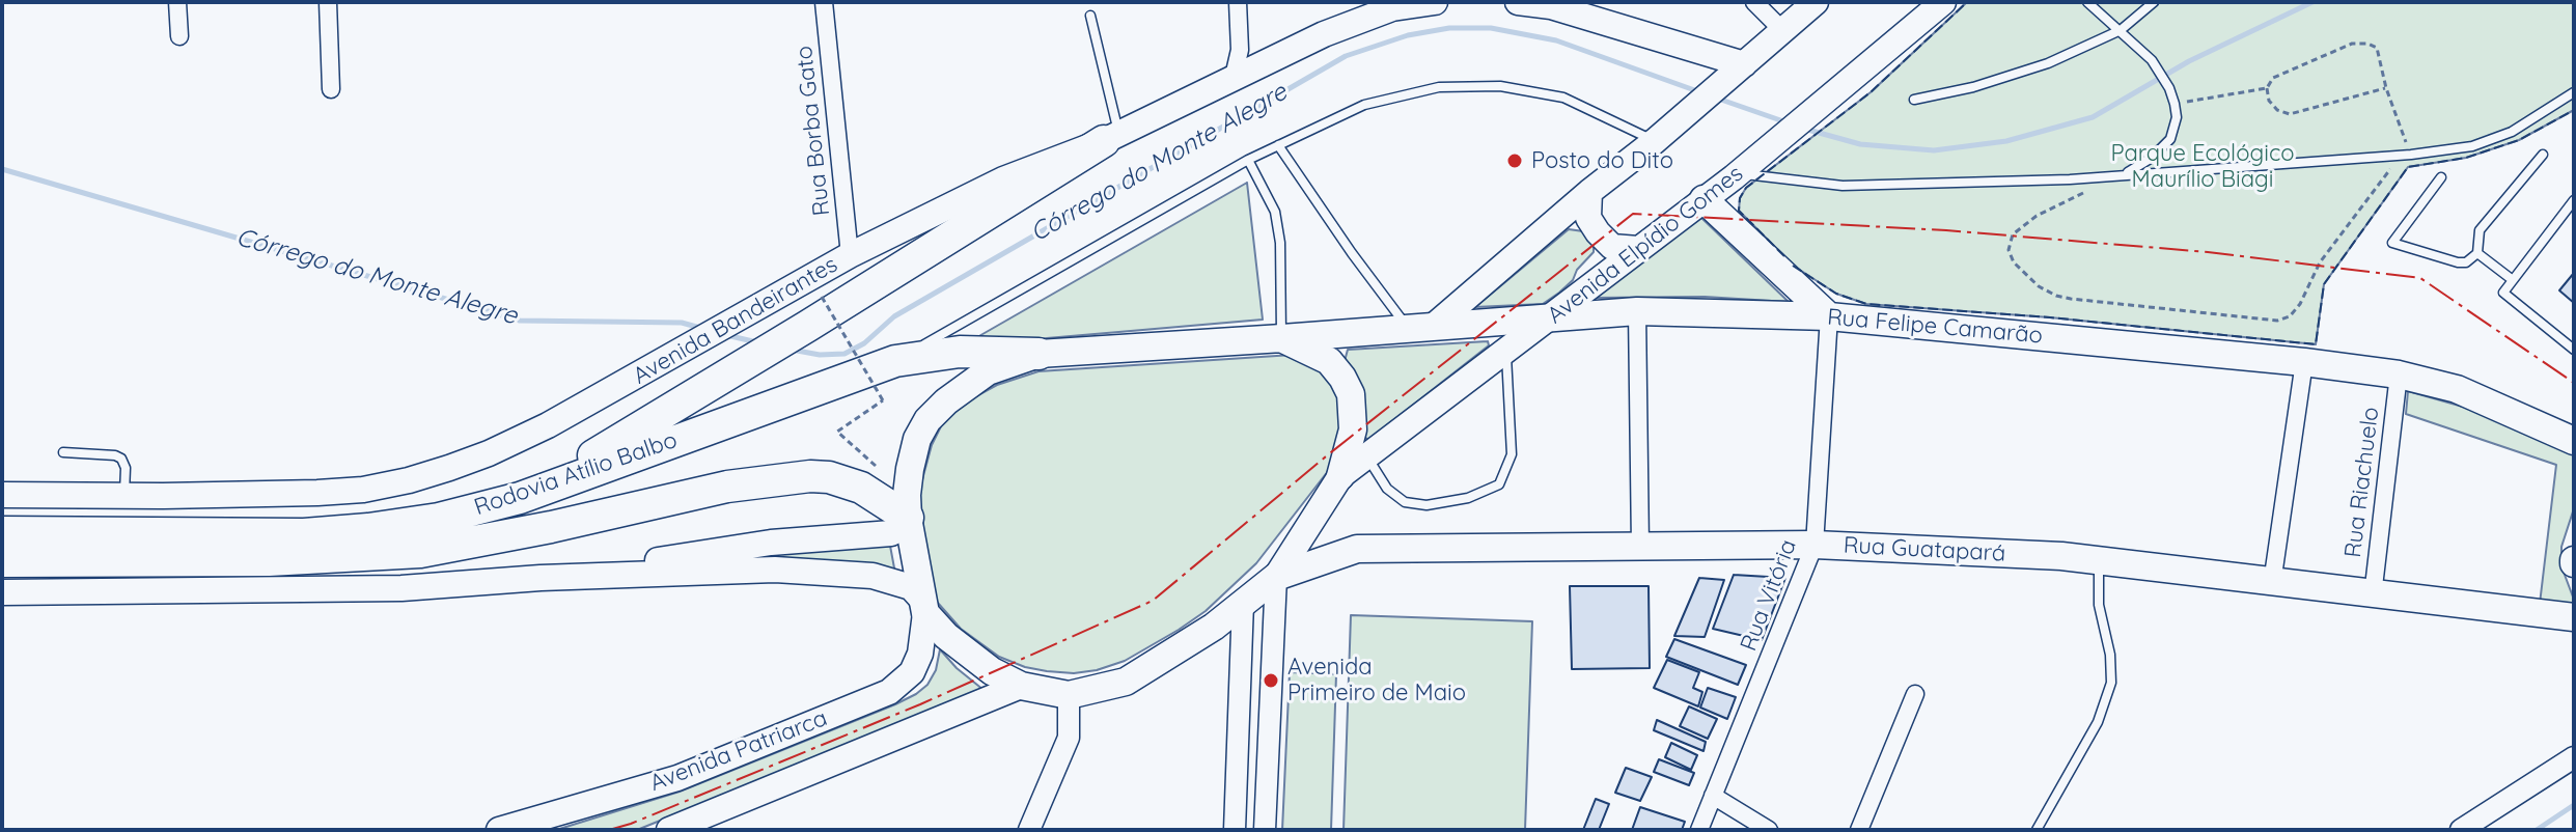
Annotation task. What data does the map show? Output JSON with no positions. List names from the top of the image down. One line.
{"streets":{"highway":["Rodovia Atílio Balbo"],"main road":["Avenida Elpídio Gomes","Avenida Bandeirantes","Rua Felipe Camarão","Rua Guatapará","Avenida Patriarca"],"street":["Rua Borba Gato","Rua Riachuelo","Rua Vitória"]},"crossings":[["Rua Borba Gato","Avenida Bandeirantes"],["Avenida Elpídio Gomes","Rua Felipe Camarão"],["Rua Felipe Camarão","Rua Riachuelo"],["Rua Felipe Camarão","Rua Vitória"],["Rua Riachuelo","Rua Guatapará"],["Rua Guatapará","Rua Vitória"]],"water":["Córrego do Monte Alegre"],"parks":["Parque Ecológico Maurílio Biagi"],"places":["Posto do Dito","Avenida Primeiro de Maio"]}
